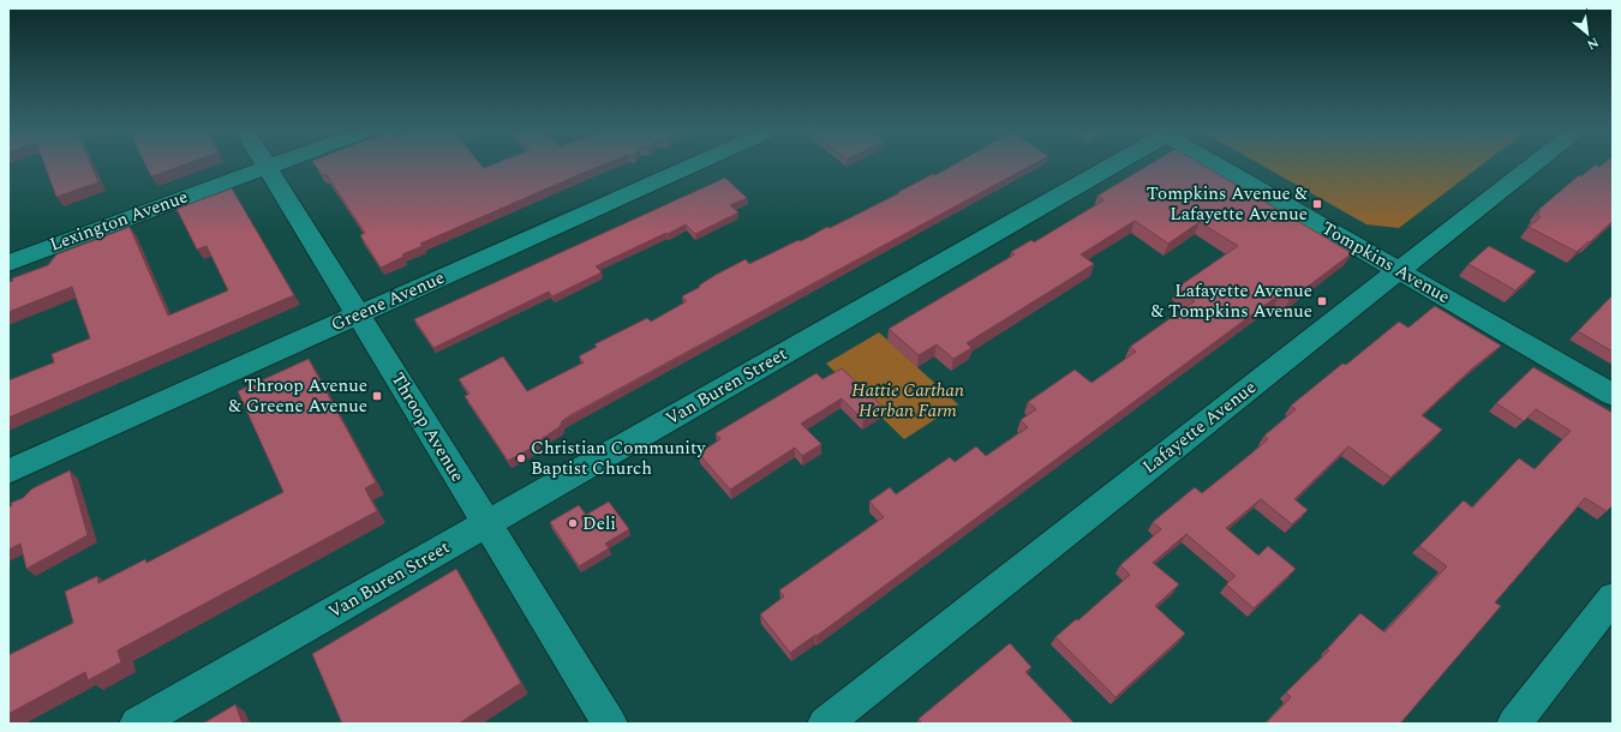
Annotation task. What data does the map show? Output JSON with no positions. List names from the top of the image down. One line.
{"streets":{"street":["Lexington Avenue","Tompkins Avenue","Greene Avenue","Van Buren Street","Throop Avenue","Lafayette Avenue"]},"crossings":[["Lexington Avenue","Throop Avenue"],["Tompkins Avenue","Lafayette Avenue"],["Greene Avenue","Throop Avenue"],["Van Buren Street","Throop Avenue"]],"parks":["Hattie Carthan Herban Farm"],"places":{"transit":["Tompkins Avenue & Lafayette Avenue","Lafayette Avenue & Tompkins Avenue","Throop Avenue & Greene Avenue"],"other":["Christian Community Baptist Church","Deli"]},"north":"bottom right"}
